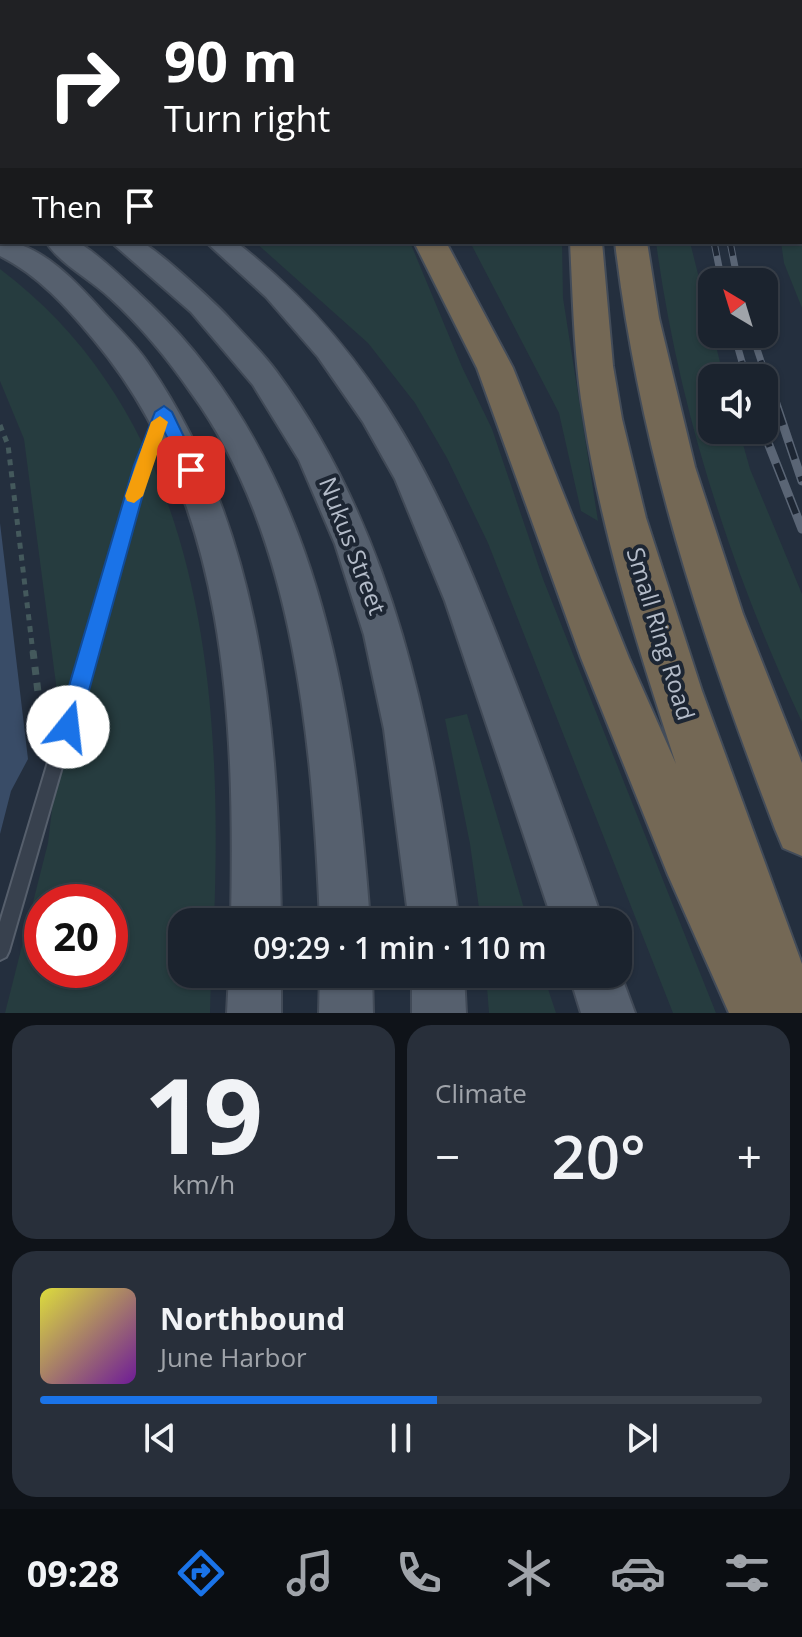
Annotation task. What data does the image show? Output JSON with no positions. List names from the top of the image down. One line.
{"streets":{"highway":["Small Ring Road"],"main road":["Nukus Street"]},"north":"top left","page":{"turn":["90 m","Turn right"],"then":"Then","limit":"20","trip":"09:29 · 1 min · 110 m","tile":[["19","km/h"],"Climate"],"heat":["−","20°","+"],"song":["Northbound","June Harbor"],"tabs":"09:28"}}
